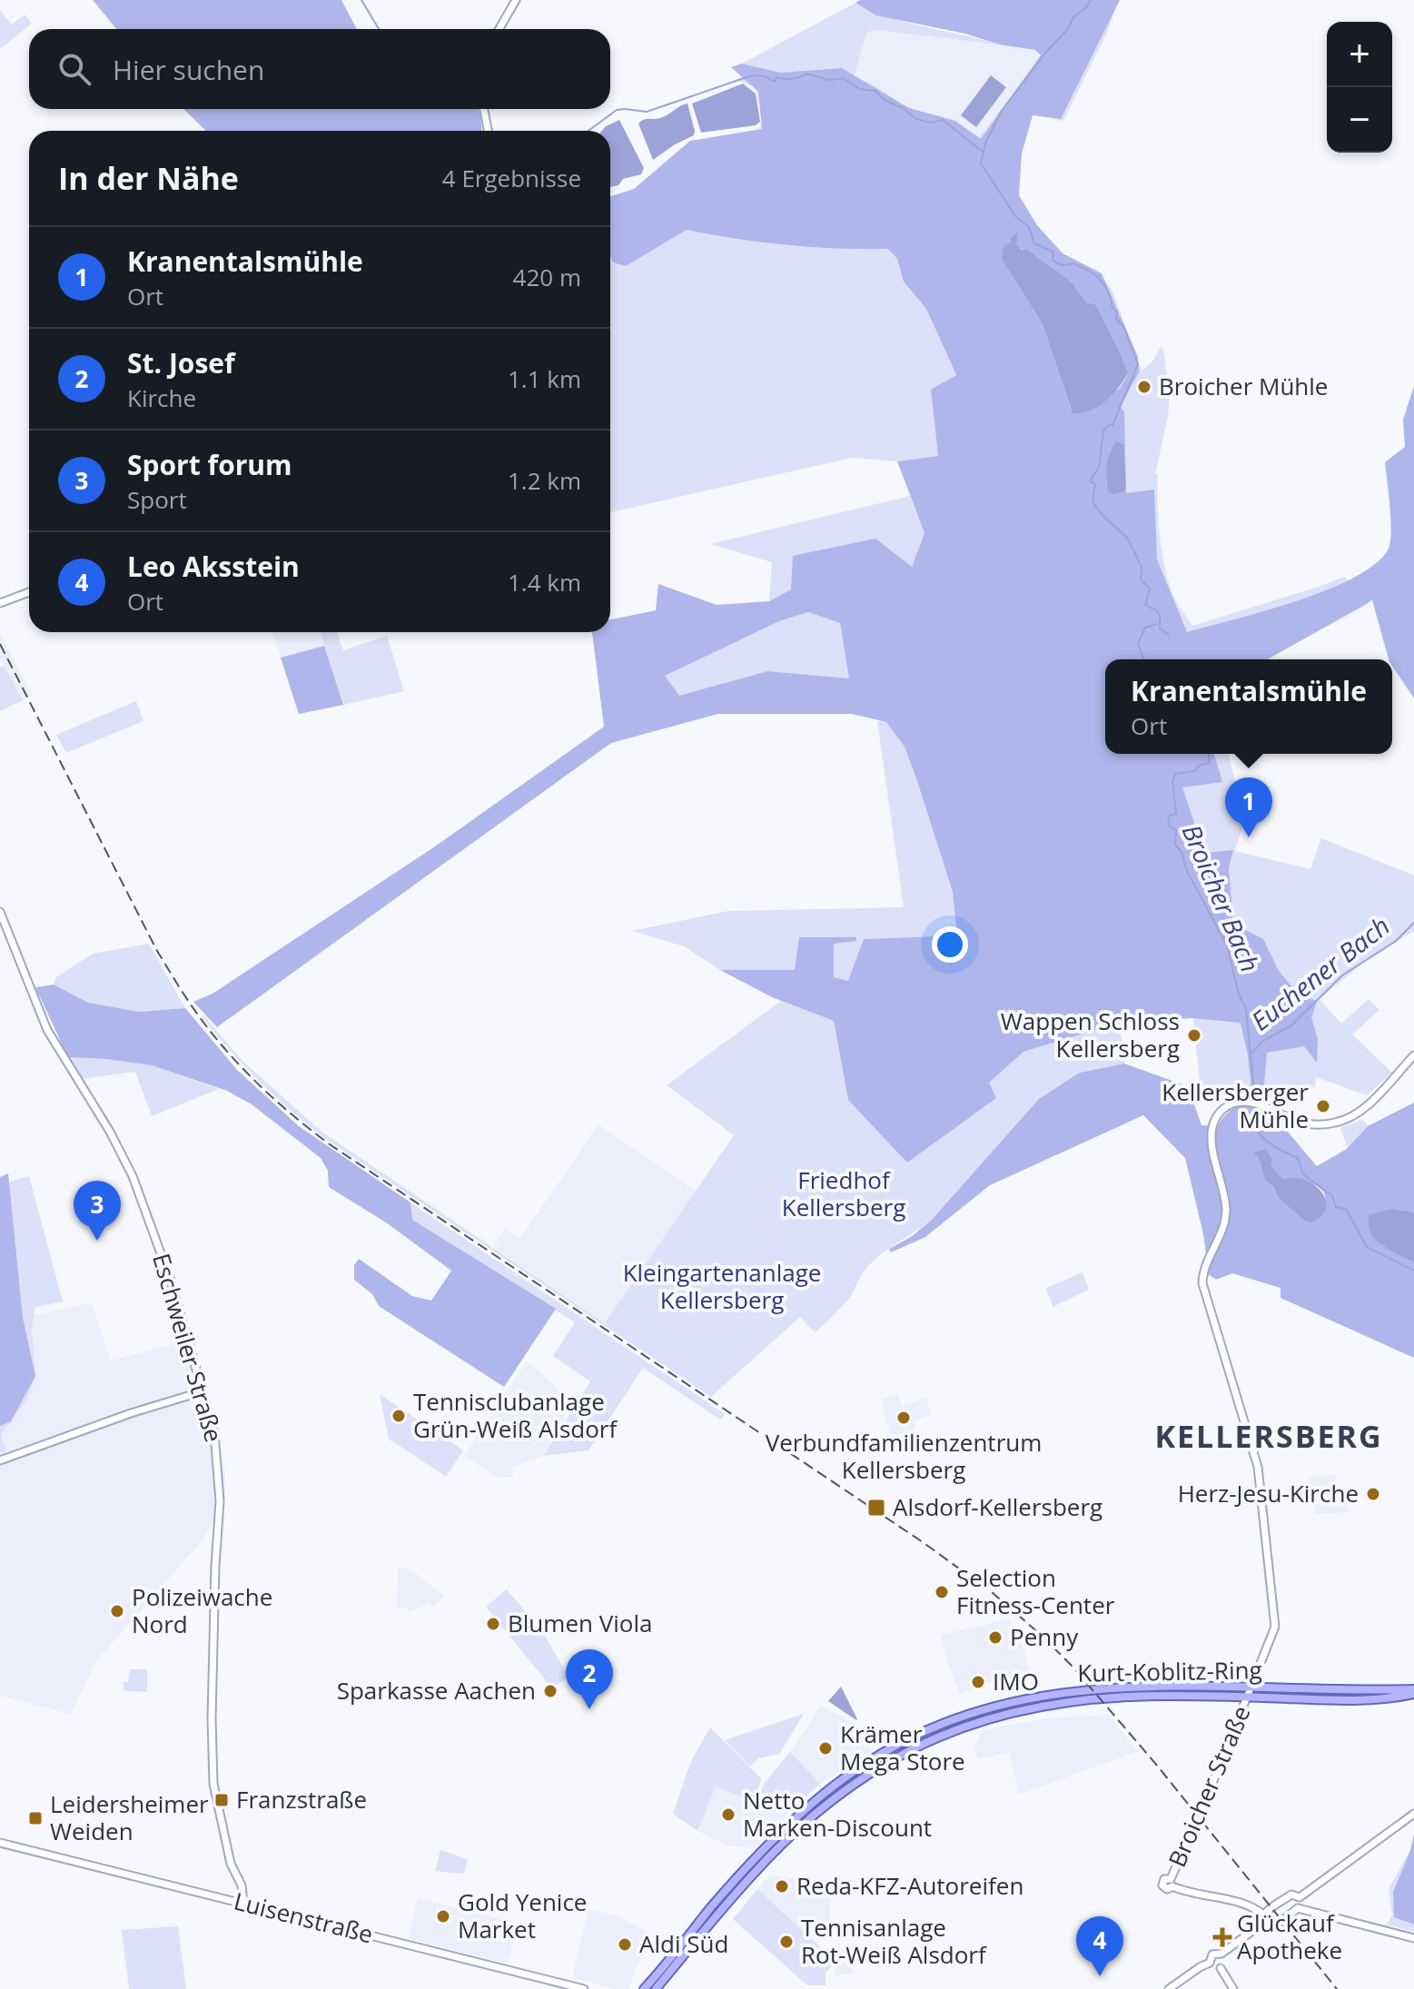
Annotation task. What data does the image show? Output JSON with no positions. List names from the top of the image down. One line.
{"streets":{"main road":["Kurt-Koblitz-Ring"],"street":["Eschweiler Straße","Broicher Straße","Luisenstraße"]},"crossings":[["Eschweiler Straße","Luisenstraße"],["Kurt-Koblitz-Ring","Broicher Straße"]],"districts":["KELLERSBERG"],"water":["Broicher Bach","Euchener Bach"],"parks":["Friedhof Kellersberg","Kleingartenanlage Kellersberg"],"places":{"other":["Broicher Mühle","Wappen Schloss Kellersberg","Kellersberger Mühle","Tennisclubanlage Grün-Weiß Alsdorf","Verbundfamilienzentrum Kellersberg","Herz-Jesu-Kirche","Selection Fitness-Center","Polizeiwache Nord","Blumen Viola","Penny","IMO","Sparkasse Aachen","Krämer Mega Store","Netto Marken-Discount","Reda-KFZ-Autoreifen","Gold Yenice Market","Tennisanlage Rot-Weiß Alsdorf","Aldi Süd"],"transit":["Alsdorf-Kellersberg","Franzstraße","Leidersheimer Weiden"],"health":["Glückauf Apotheke"]},"page":{"map_buttons":["+","−"],"search":"Hier suchen","heading":["In der Nähe","4 Ergebnisse"],"list":[{"mark":"1","name":"Kranentalsmühle","note":"Ort","value":"420 m"},{"mark":"2","name":"St. Josef","note":"Kirche","value":"1.1 km"},{"mark":"3","name":"Sport forum","note":"Sport","value":"1.2 km"},{"mark":"4","name":"Leo Aksstein","note":"Ort","value":"1.4 km"}],"popup":["Kranentalsmühle","Ort"],"pins":["1","3","2","4"]}}
